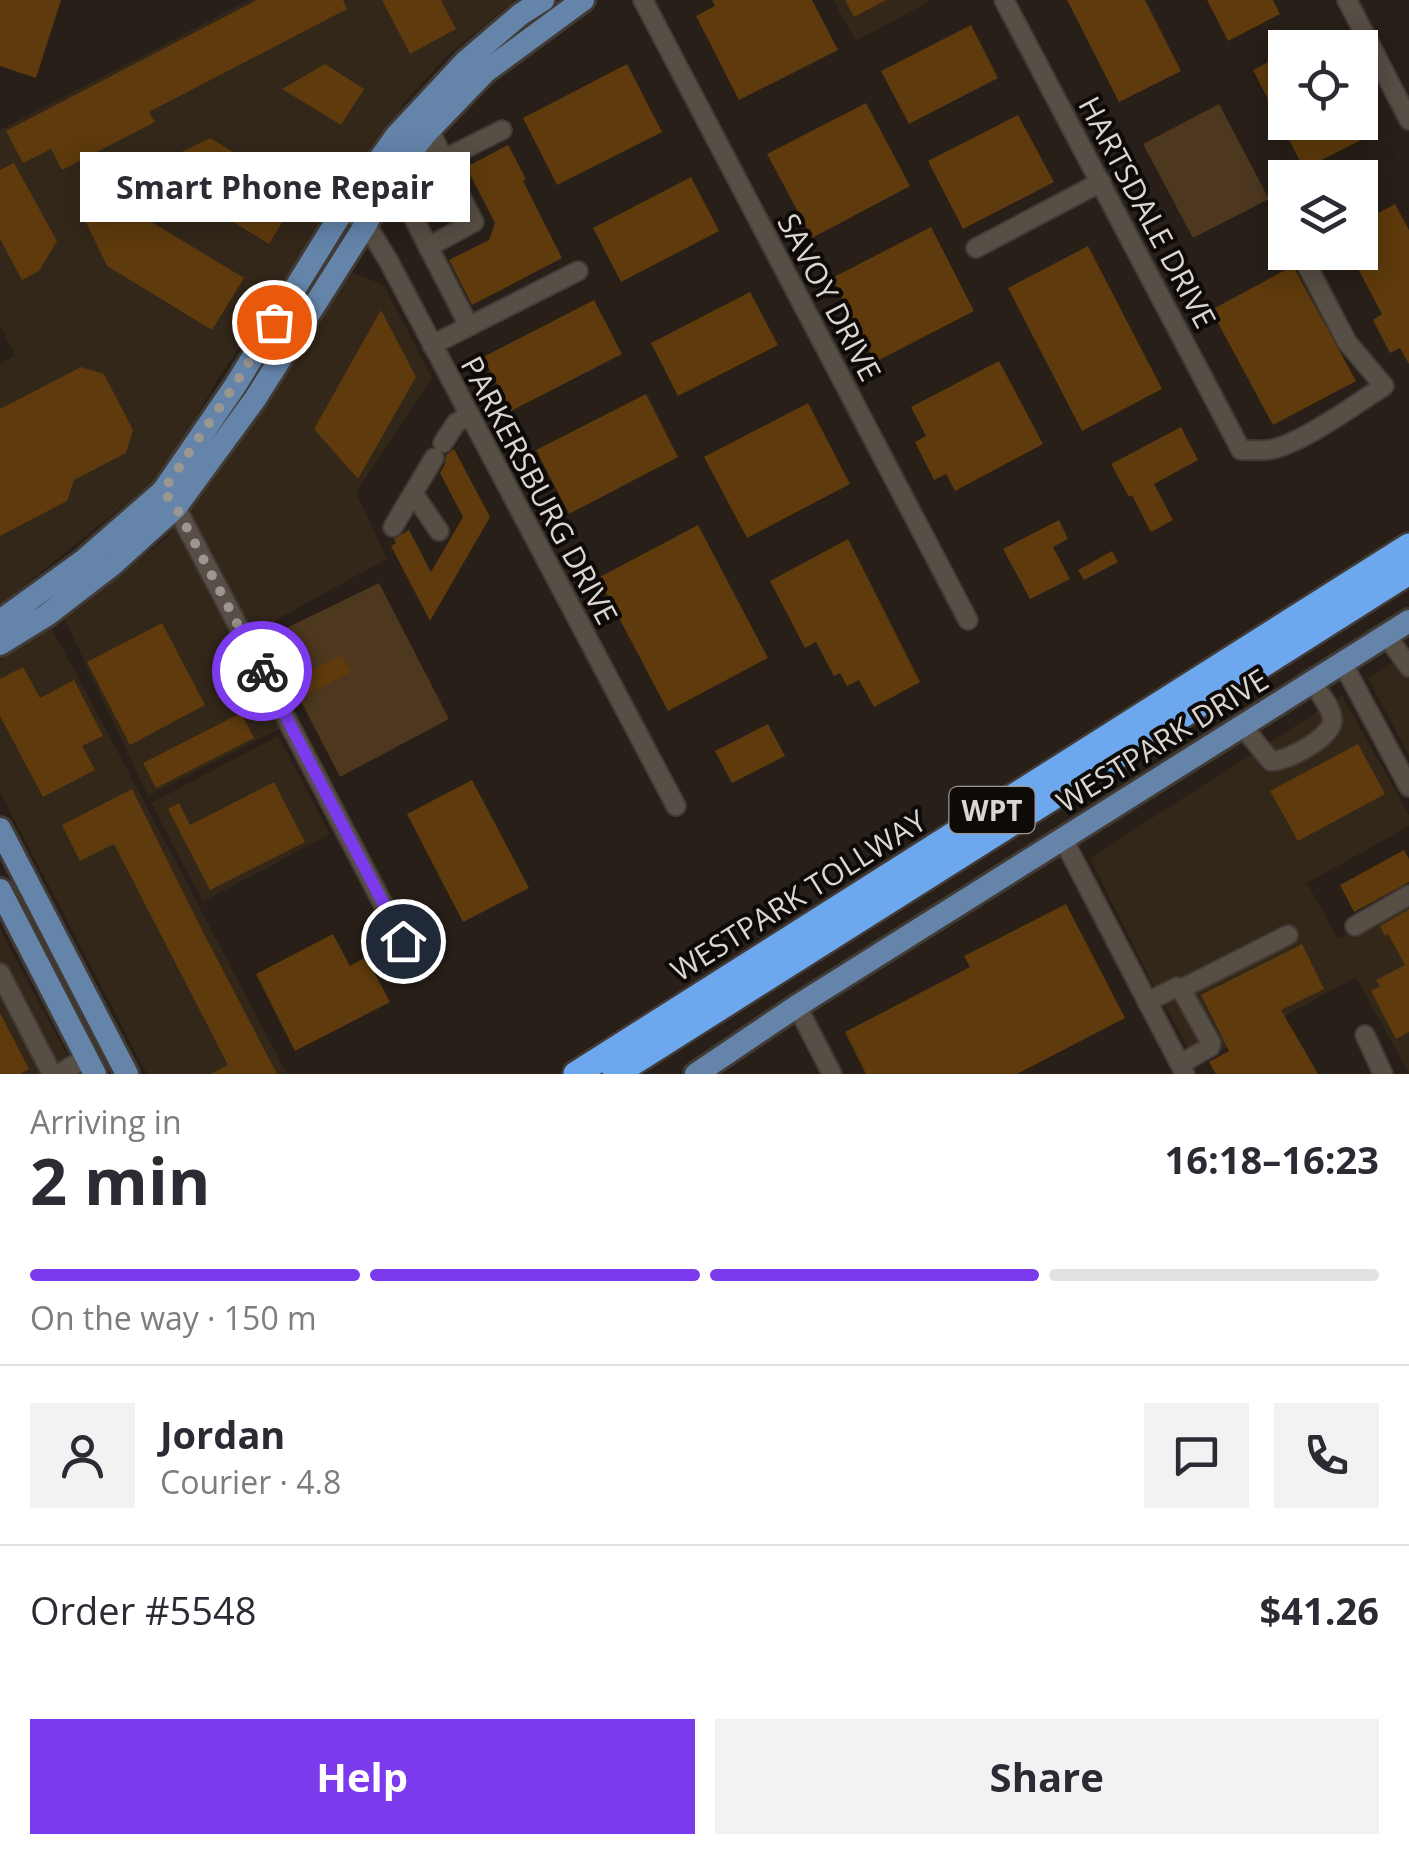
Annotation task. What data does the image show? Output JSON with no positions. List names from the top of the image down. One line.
{"streets":{"highway":["WPT","WESTPARK TOLLWAY"],"main road":["WESTPARK DRIVE"],"street":["HARTSDALE DRIVE","SAVOY DRIVE","PARKERSBURG DRIVE"]},"places":["Smart Phone Repair"],"page":{"bubble":"Smart Phone Repair","heading":["2 min","Arriving in","16:18–16:23"],"panel":["Jordan","Courier · 4.8","Order #5548","$41.26"],"bar":"On the way · 150 m","buttons":["Help","Share"]}}
